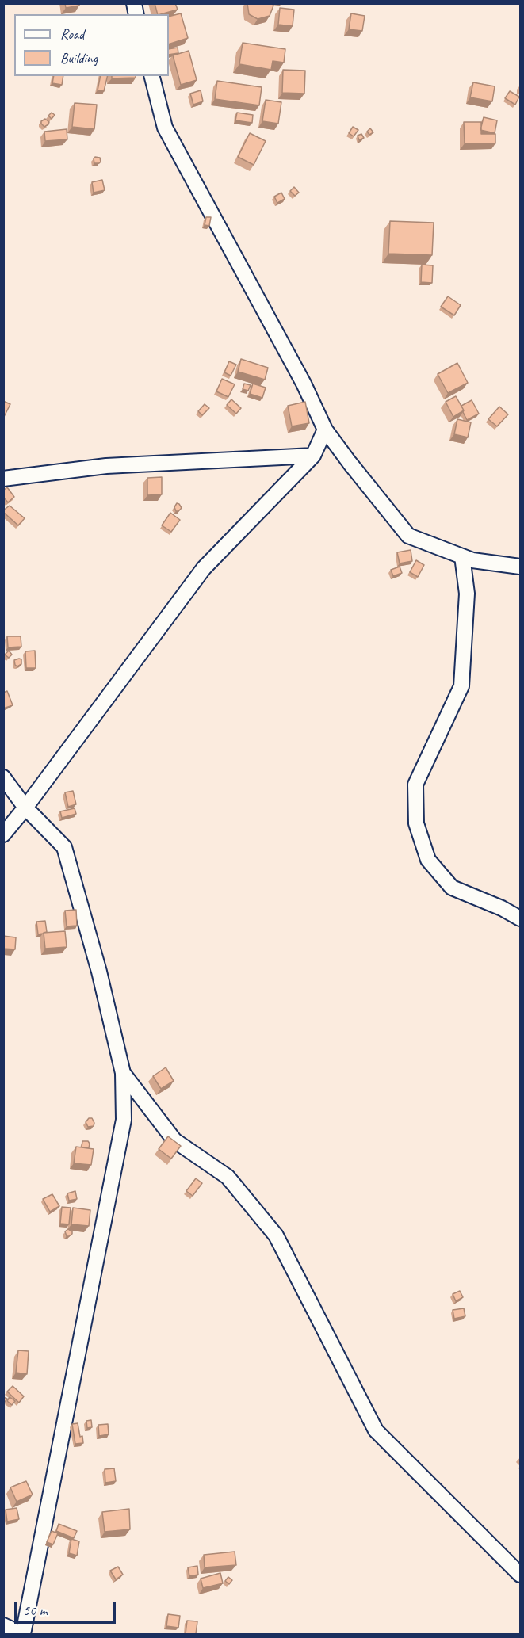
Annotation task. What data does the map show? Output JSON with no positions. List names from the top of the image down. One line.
{"legend":["Road","Building"],"scale_bar":"50 m"}
